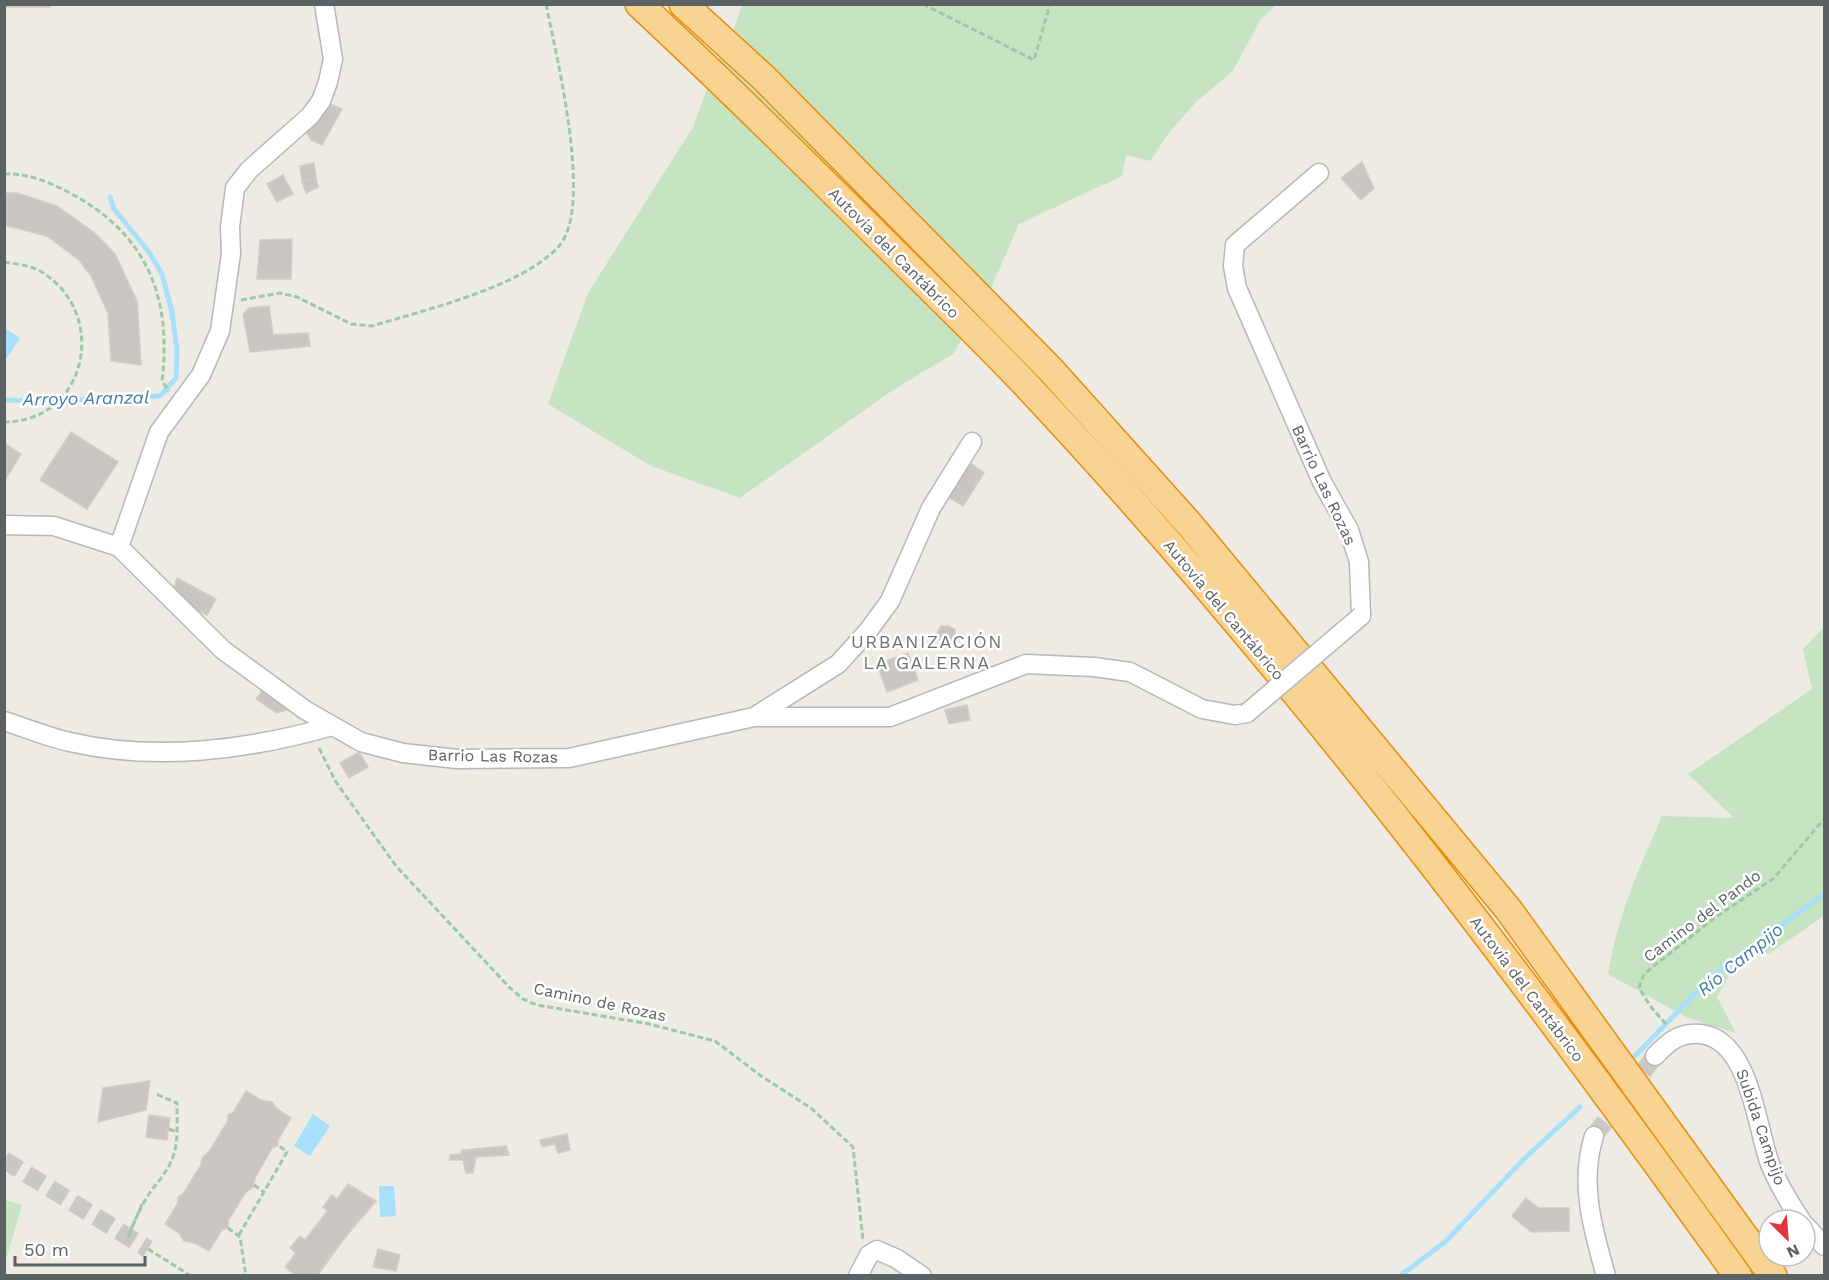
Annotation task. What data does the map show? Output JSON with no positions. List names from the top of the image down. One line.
{"streets":{"highway":["Autovía del Cantábrico"],"street":["Barrio Las Rozas","Subida Campijo"],"path":["Camino del Pando","Camino de Rozas"]},"crossings":[["Camino del Pando","Subida Campijo"]],"districts":["URBANIZACIÓN LA GALERNA"],"water":["Arroyo Aranzal","Río Campijo"],"scale_bar":"50 m","north":"bottom right"}
